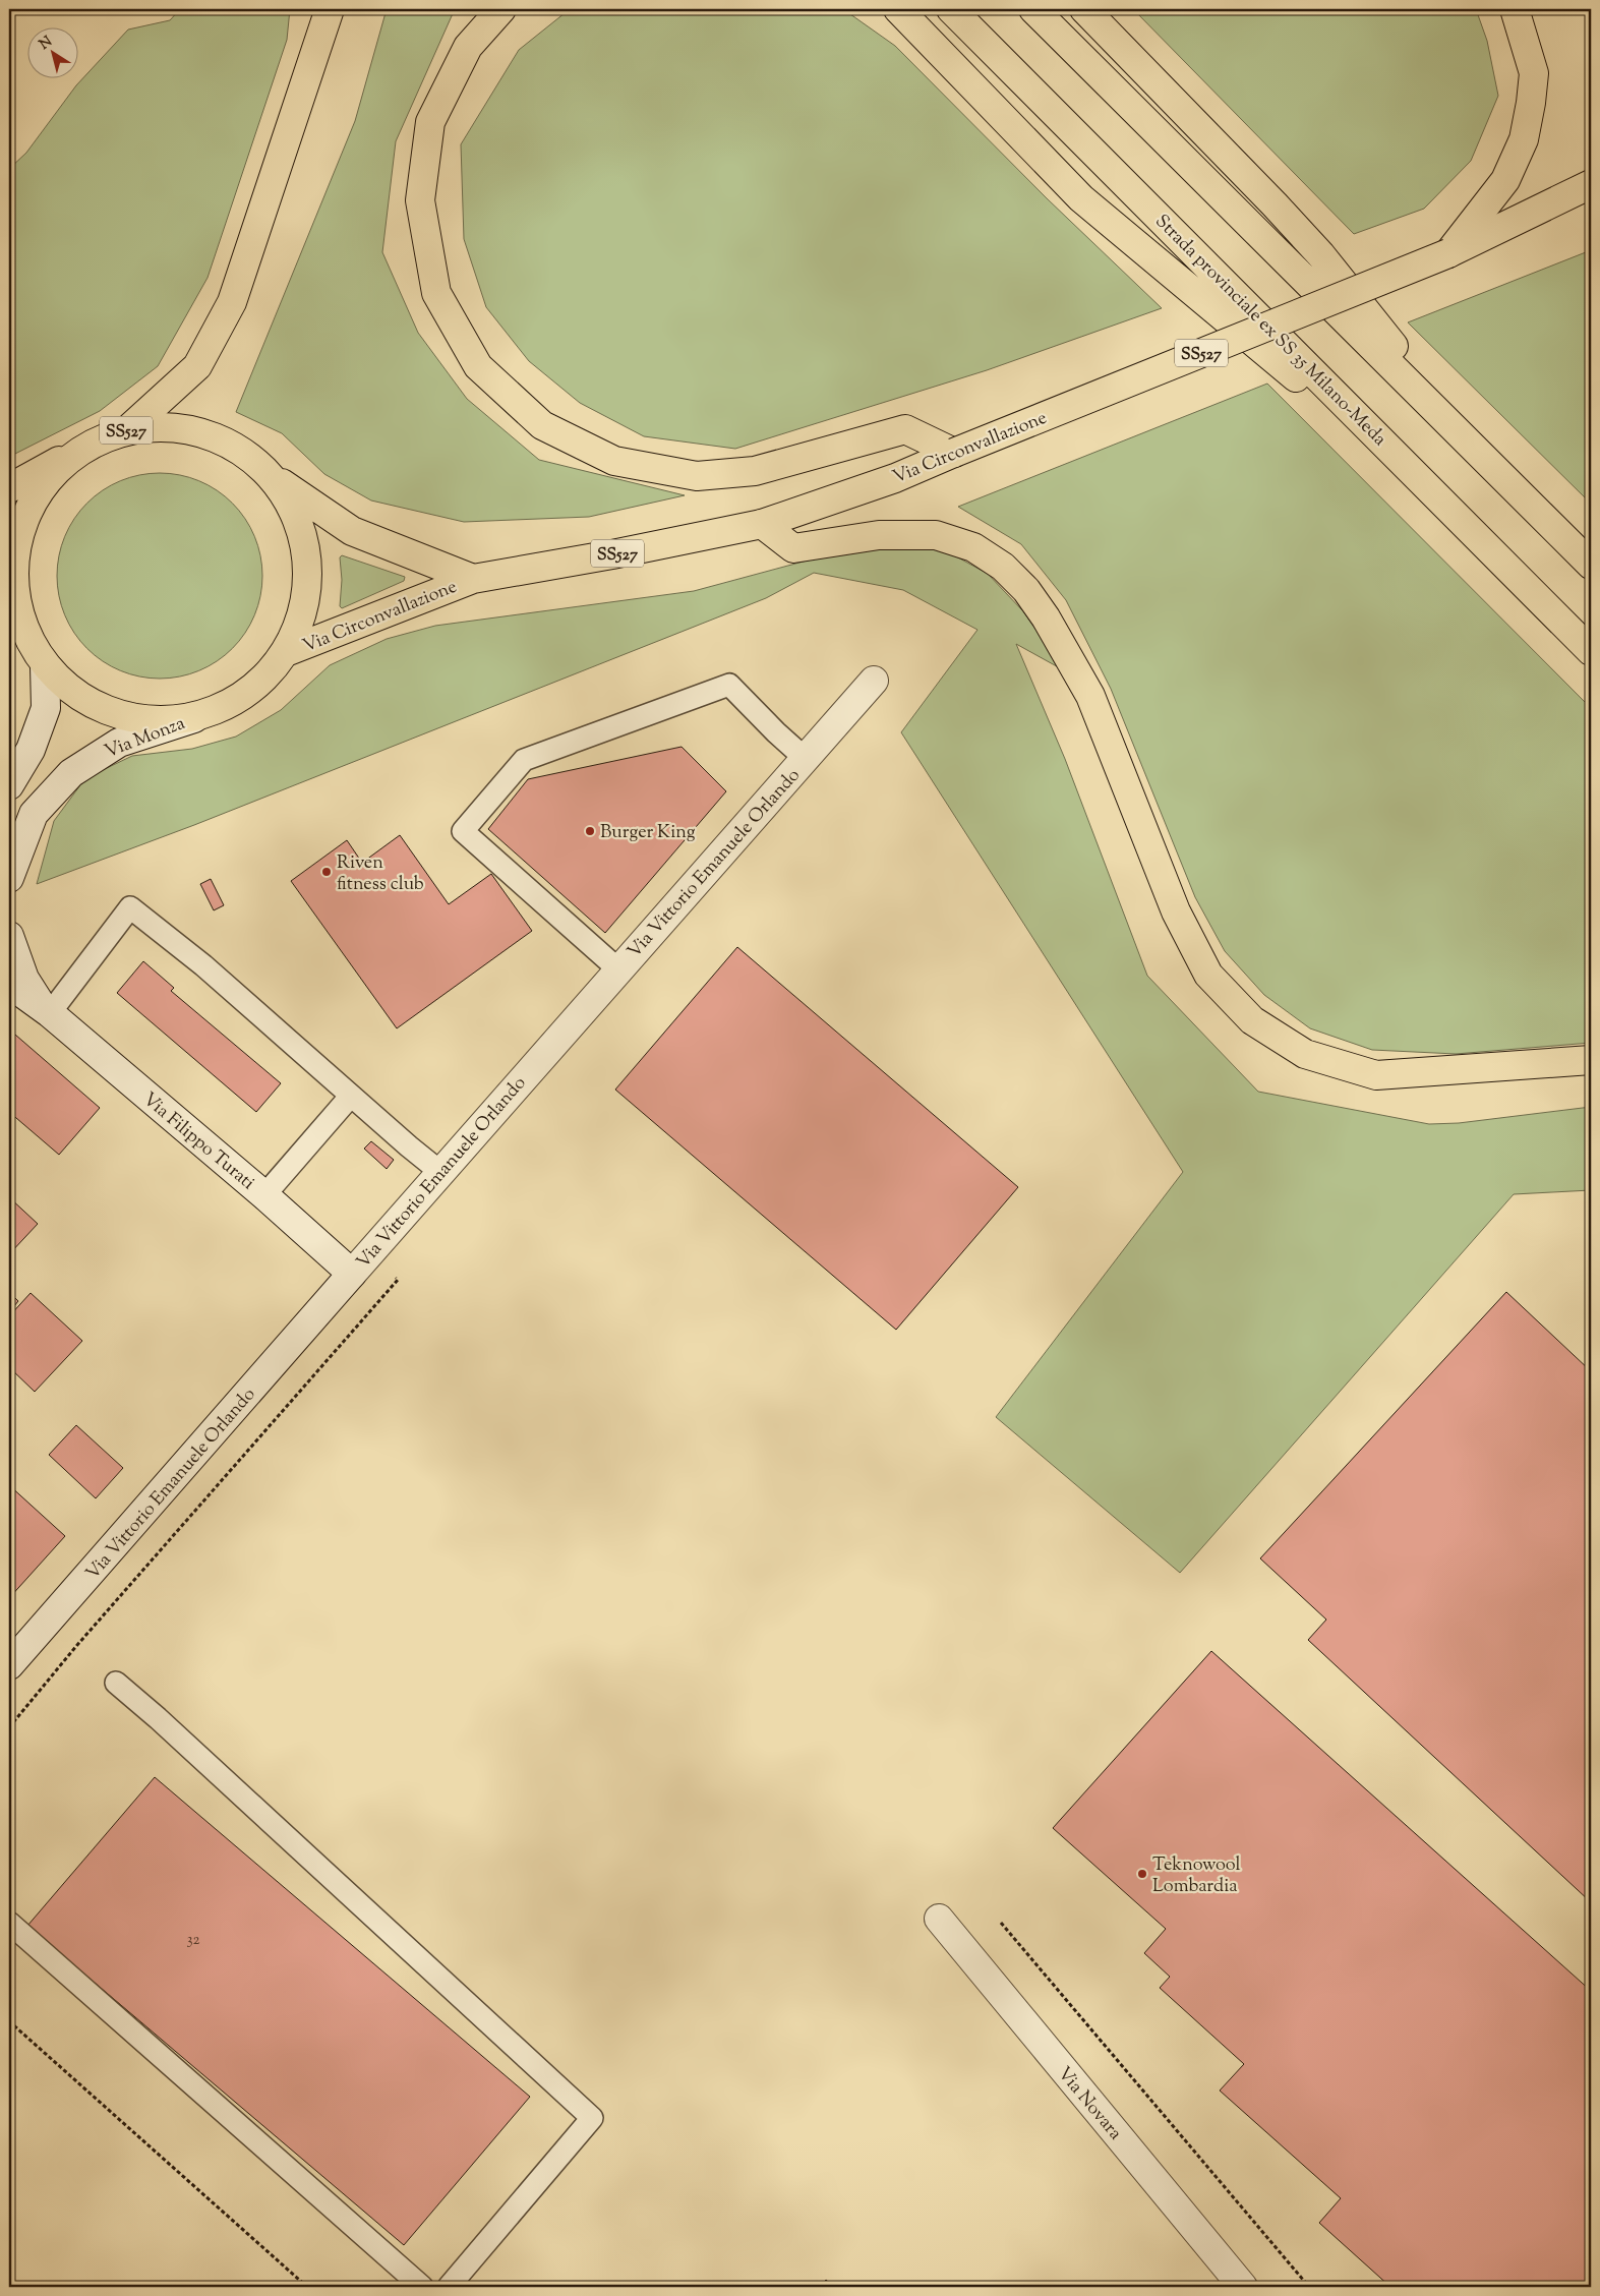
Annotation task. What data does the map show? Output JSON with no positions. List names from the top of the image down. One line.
{"streets":{"main road":["Strada provinciale ex SS 35 Milano-Meda","SS527","Via Circonvallazione"],"street":["Via Monza","Via Vittorio Emanuele Orlando","Via Filippo Turati","Via Novara"]},"crossings":[["SS527","Via Circonvallazione"],["SS527","Via Monza"],["Via Vittorio Emanuele Orlando","Via Filippo Turati"]],"places":["Burger King","Riven fitness club","Teknowool Lombardia"],"house_numbers":["32"],"north":"top left"}
